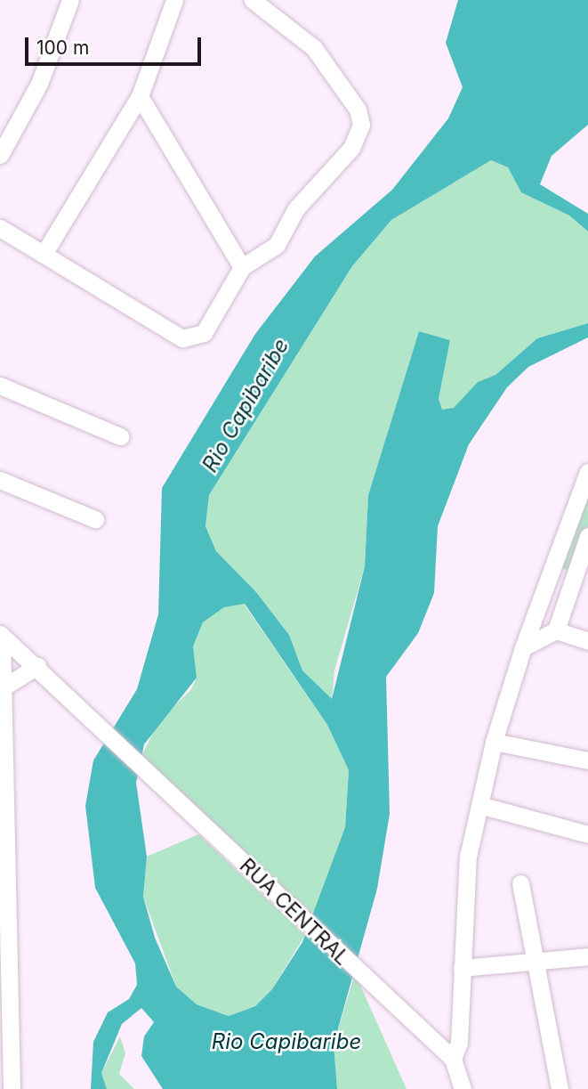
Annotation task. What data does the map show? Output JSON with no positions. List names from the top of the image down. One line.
{"streets":{"street":["RUA CENTRAL"]},"water":["Rio Capibaribe"],"scale_bar":"100 m"}
